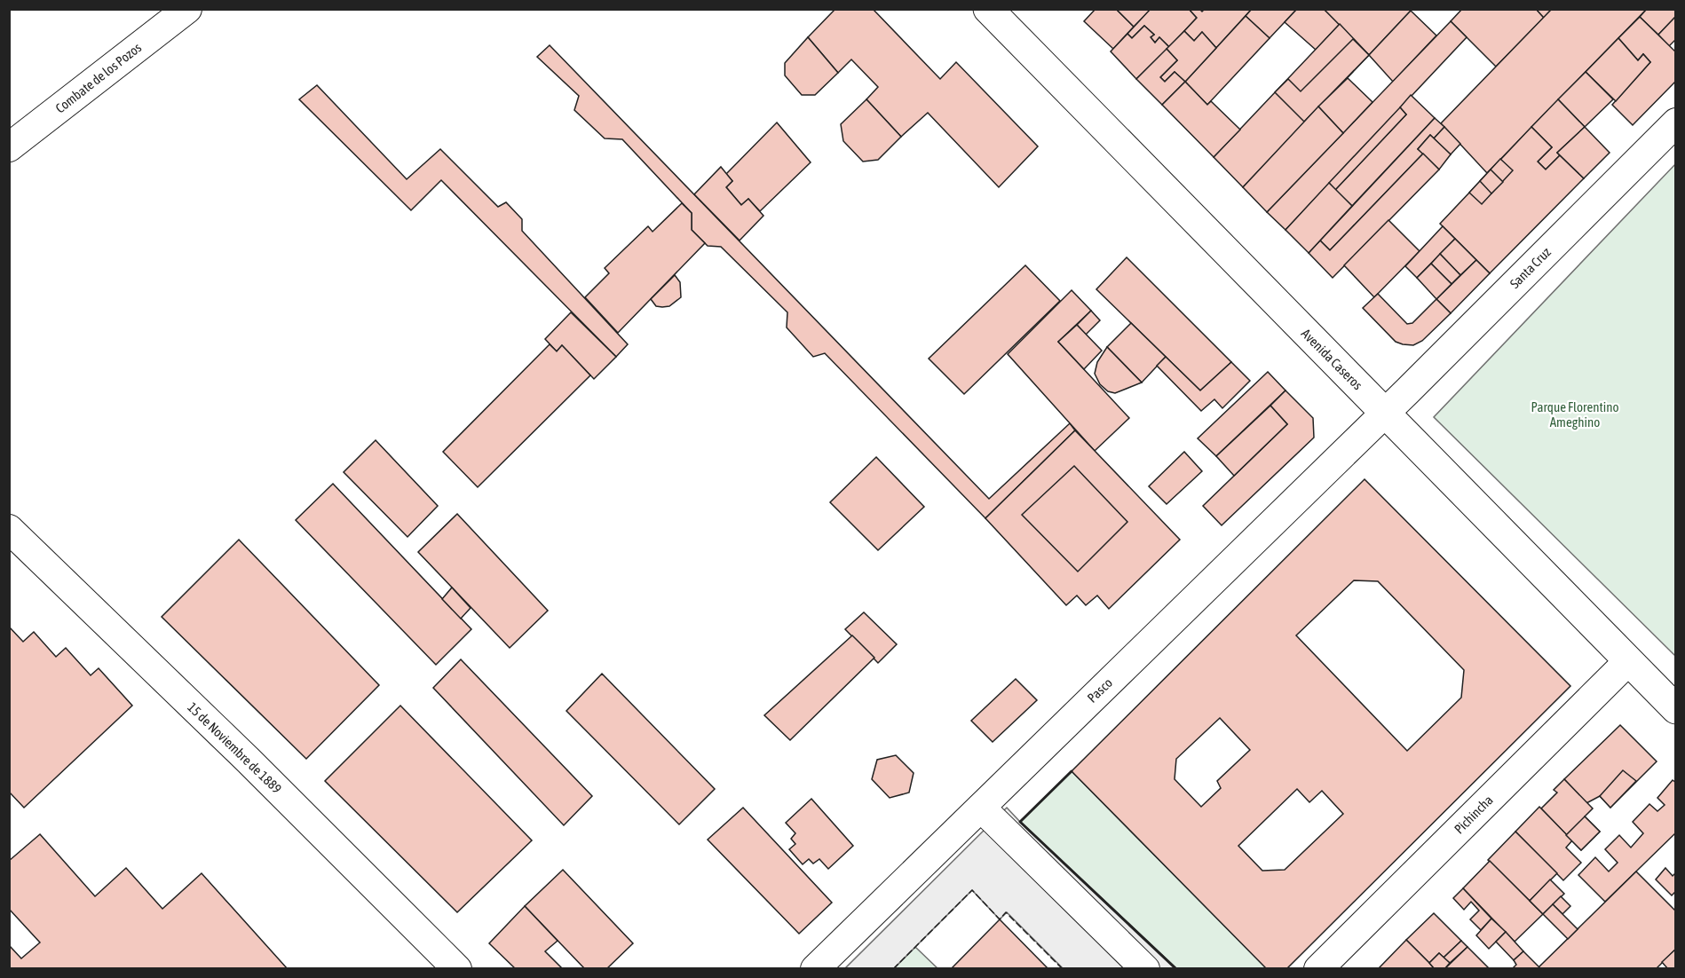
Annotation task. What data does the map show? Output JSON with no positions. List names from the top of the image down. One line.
{"streets":{"main road":["Avenida Caseros"],"street":["Combate de los Pozos","Santa Cruz","Pasco","15 de Noviembre de 1889","Pichincha"]},"crossings":[["Santa Cruz","Avenida Caseros"],["Santa Cruz","Pasco"],["Avenida Caseros","Pasco"],["Avenida Caseros","Pichincha"]],"parks":["Parque Florentino Ameghino"]}
